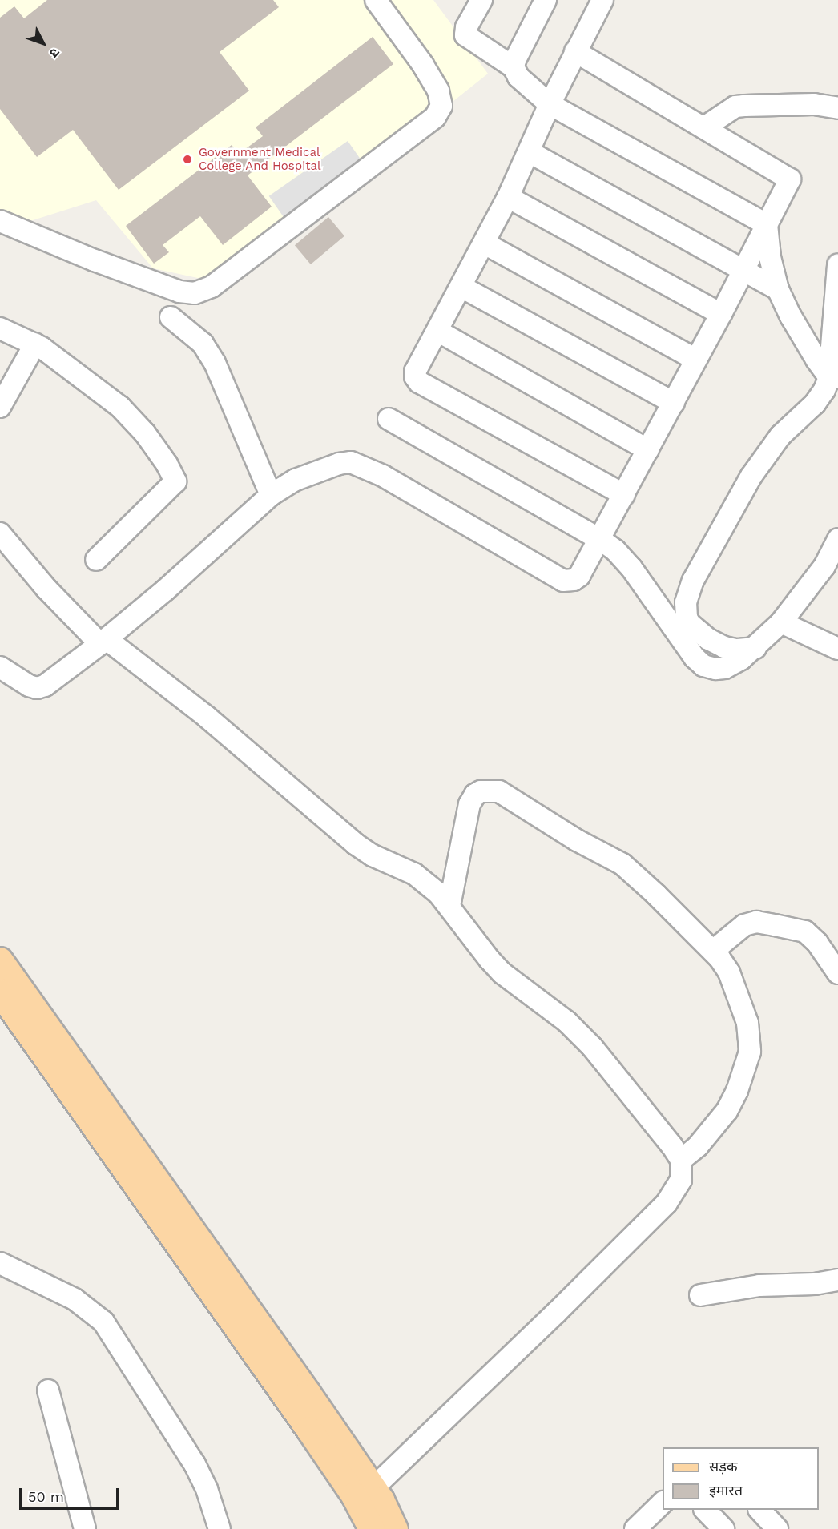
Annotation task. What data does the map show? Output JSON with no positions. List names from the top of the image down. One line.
{"places":["Government Medical College And Hospital"],"legend":["सड़क","इमारत"],"scale_bar":"50 m","north":"bottom right"}
